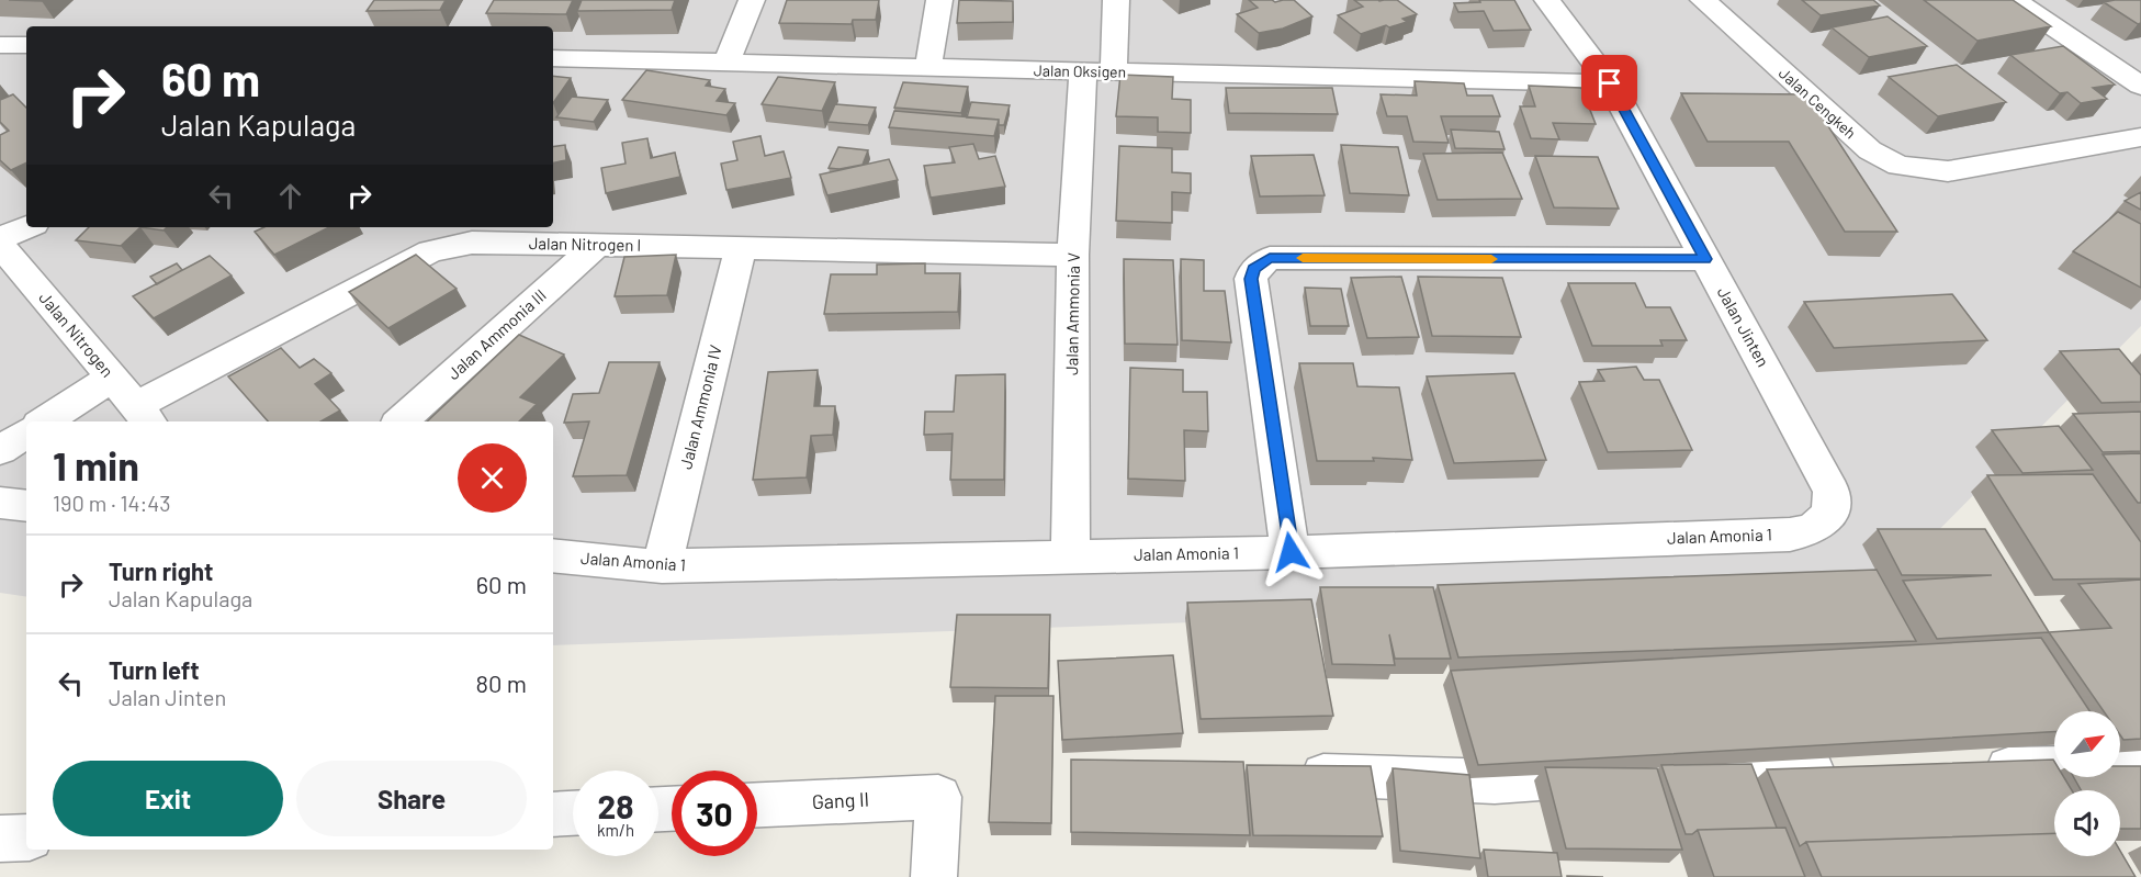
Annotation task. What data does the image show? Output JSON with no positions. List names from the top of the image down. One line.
{"streets":{"street":["Jalan Oksigen","Jalan Cengkeh","Jalan Nitrogen I","Jalan Ammonia V","Jalan Jinten","Jalan Nitrogen","Jalan Ammonia III","Jalan Ammonia IV","Jalan Amonia 1","Gang II"]},"crossings":[["Jalan Oksigen","Jalan Ammonia V"],["Jalan Oksigen","Jalan Jinten"],["Jalan Nitrogen I","Jalan Ammonia V"],["Jalan Nitrogen I","Jalan Nitrogen"],["Jalan Nitrogen I","Jalan Ammonia III"],["Jalan Nitrogen I","Jalan Ammonia IV"],["Jalan Ammonia V","Jalan Amonia 1"],["Jalan Jinten","Jalan Amonia 1"],["Jalan Ammonia IV","Jalan Amonia 1"]],"north":"top right","page":{"turn":["60 m","Jalan Kapulaga"],"heading":["1 min","190 m · 14:43"],"list":[{"name":"Turn right","note":"Jalan Kapulaga","value":"60 m"},{"name":"Turn left","note":"Jalan Jinten","value":"80 m"}],"buttons":["Exit","Share"],"speed":"28 km/h","limit":"30"}}
